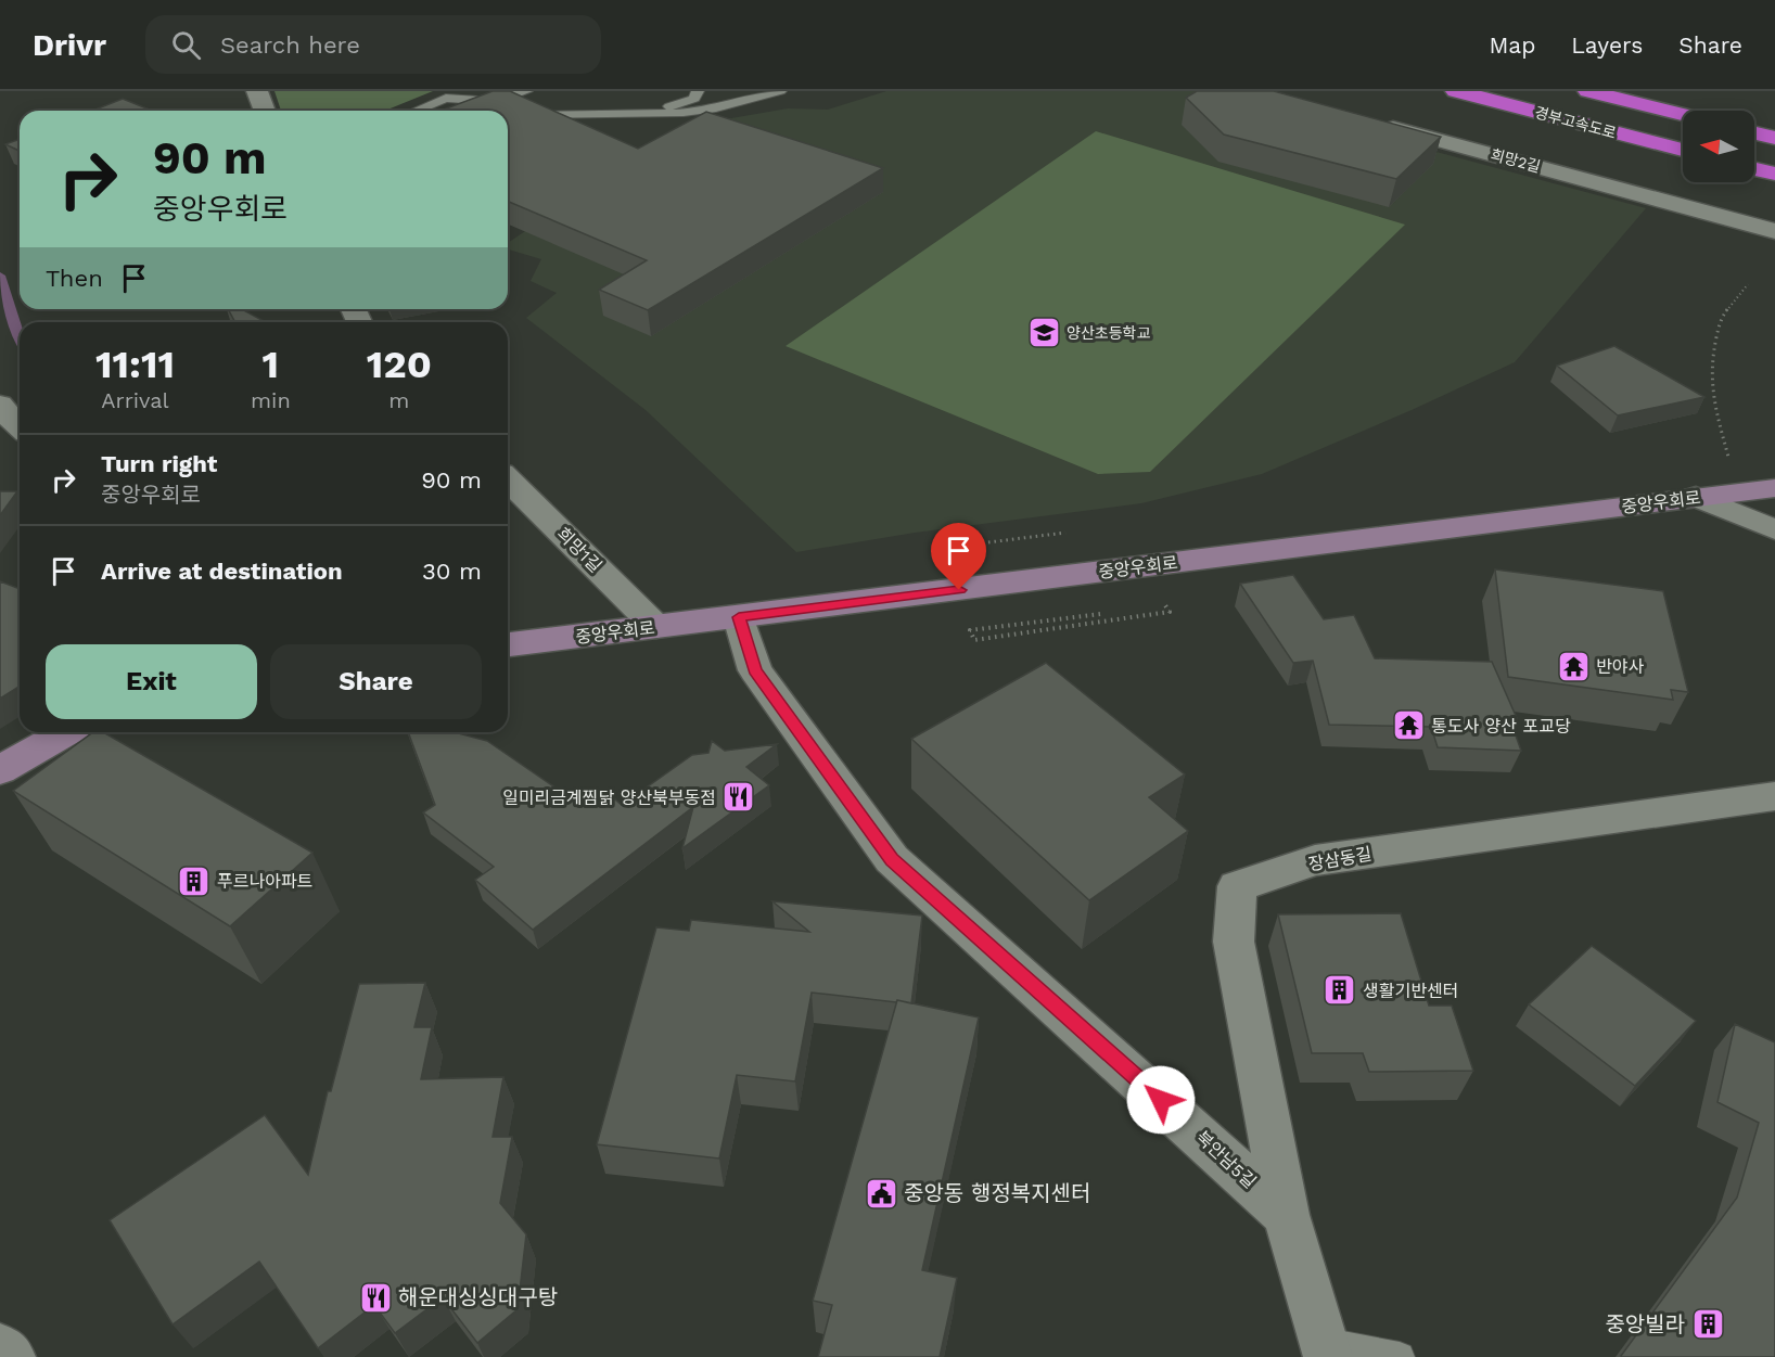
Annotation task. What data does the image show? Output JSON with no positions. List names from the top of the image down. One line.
{"streets":{"highway":["경부고속도로"],"main road":["중앙우회로"],"street":["희망2길","희망1길","장삼동길","북안남5길"]},"crossings":[["중앙우회로","희망1길"],["중앙우회로","북안남5길"],["장삼동길","북안남5길"]],"places":{"school or university":["양산초등학교"],"temple":["반야사","통도사 양산 포교당"],"restaurant":["일미리금계찜닭 양산북부동점","해운대싱싱대구탕"],"building":["푸르나아파트","생활기반센터","중앙빌라"],"public building":["중앙동 행정복지센터"]},"north":"left","page":{"header":"Drivr","search":"Search here","nav":["Map","Layers","Share"],"turn":["90 m","중앙우회로"],"then":"Then","eta":["11:11","Arrival","1","min","120","m"],"list":[{"name":"Turn right","note":"중앙우회로","value":"90 m"},{"name":"Arrive at destination","value":"30 m"}],"buttons":["Exit","Share"]}}
